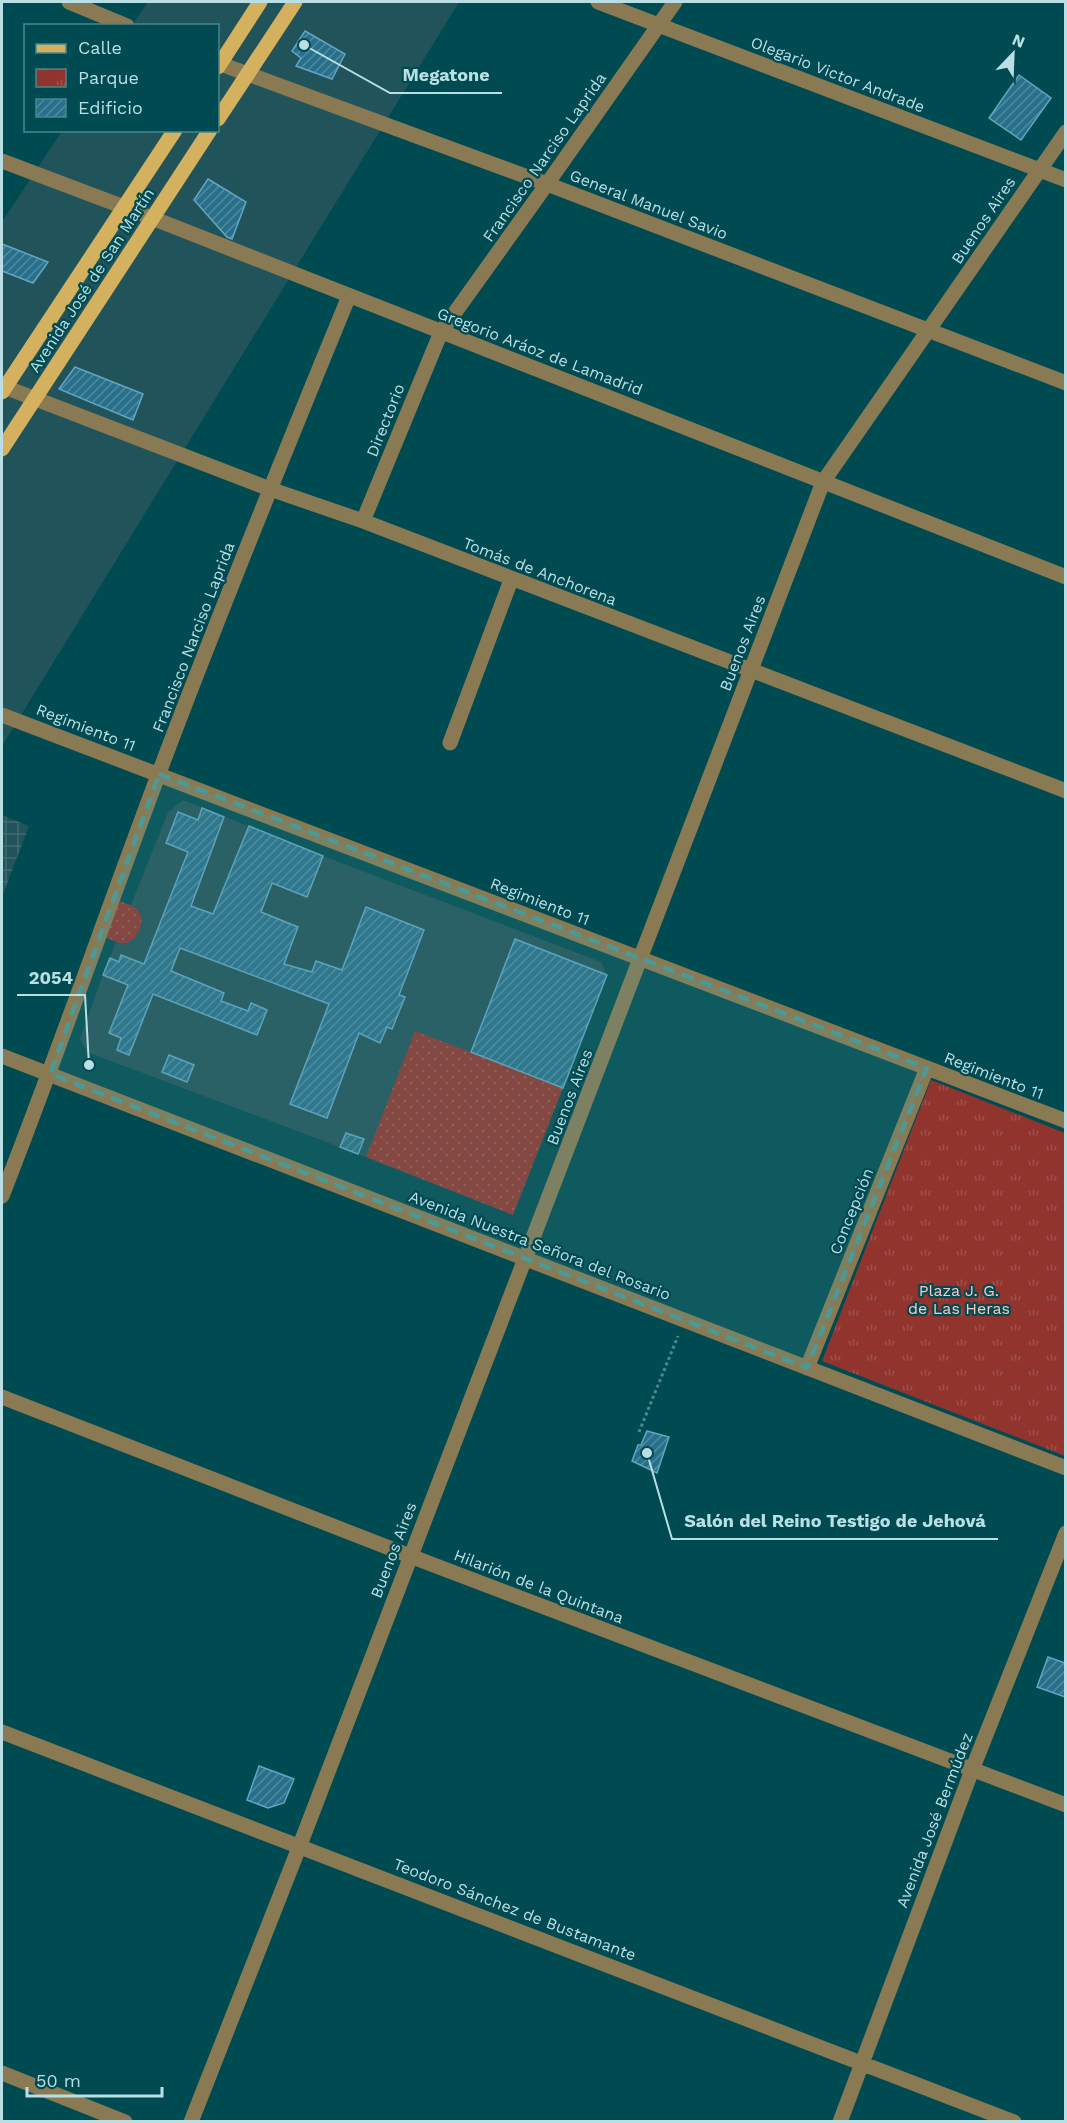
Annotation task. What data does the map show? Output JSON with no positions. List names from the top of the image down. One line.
{"streets":{"main road":["Avenida José de San Martín"],"street":["Olegario Victor Andrade","Francisco Narciso Laprida","General Manuel Savio","Buenos Aires","Gregorio Aráoz de Lamadrid","Directorio","Tomás de Anchorena","Regimiento 11","Concepción","Avenida Nuestra Señora del Rosario","Hilarión de la Quintana","Avenida José Bermúdez","Teodoro Sánchez de Bustamante"]},"crossings":[["Olegario Victor Andrade","Francisco Narciso Laprida"],["Olegario Victor Andrade","Buenos Aires"],["Francisco Narciso Laprida","General Manuel Savio"],["Francisco Narciso Laprida","Gregorio Aráoz de Lamadrid"],["Francisco Narciso Laprida","Directorio"],["Francisco Narciso Laprida","Tomás de Anchorena"],["Francisco Narciso Laprida","Regimiento 11"],["Francisco Narciso Laprida","Avenida Nuestra Señora del Rosario"],["General Manuel Savio","Buenos Aires"],["Buenos Aires","Gregorio Aráoz de Lamadrid"],["Buenos Aires","Tomás de Anchorena"],["Buenos Aires","Regimiento 11"],["Buenos Aires","Avenida Nuestra Señora del Rosario"],["Buenos Aires","Hilarión de la Quintana"],["Buenos Aires","Teodoro Sánchez de Bustamante"],["Avenida José de San Martín","Gregorio Aráoz de Lamadrid"],["Avenida José de San Martín","Tomás de Anchorena"],["Gregorio Aráoz de Lamadrid","Directorio"],["Directorio","Tomás de Anchorena"],["Regimiento 11","Concepción"],["Concepción","Avenida Nuestra Señora del Rosario"],["Hilarión de la Quintana","Avenida José Bermúdez"],["Avenida José Bermúdez","Teodoro Sánchez de Bustamante"]],"parks":["Plaza J. G. de Las Heras"],"places":["Megatone","2054","Salón del Reino Testigo de Jehová"],"legend":["Calle","Parque","Edificio"],"scale_bar":"50 m","north":"top right"}
